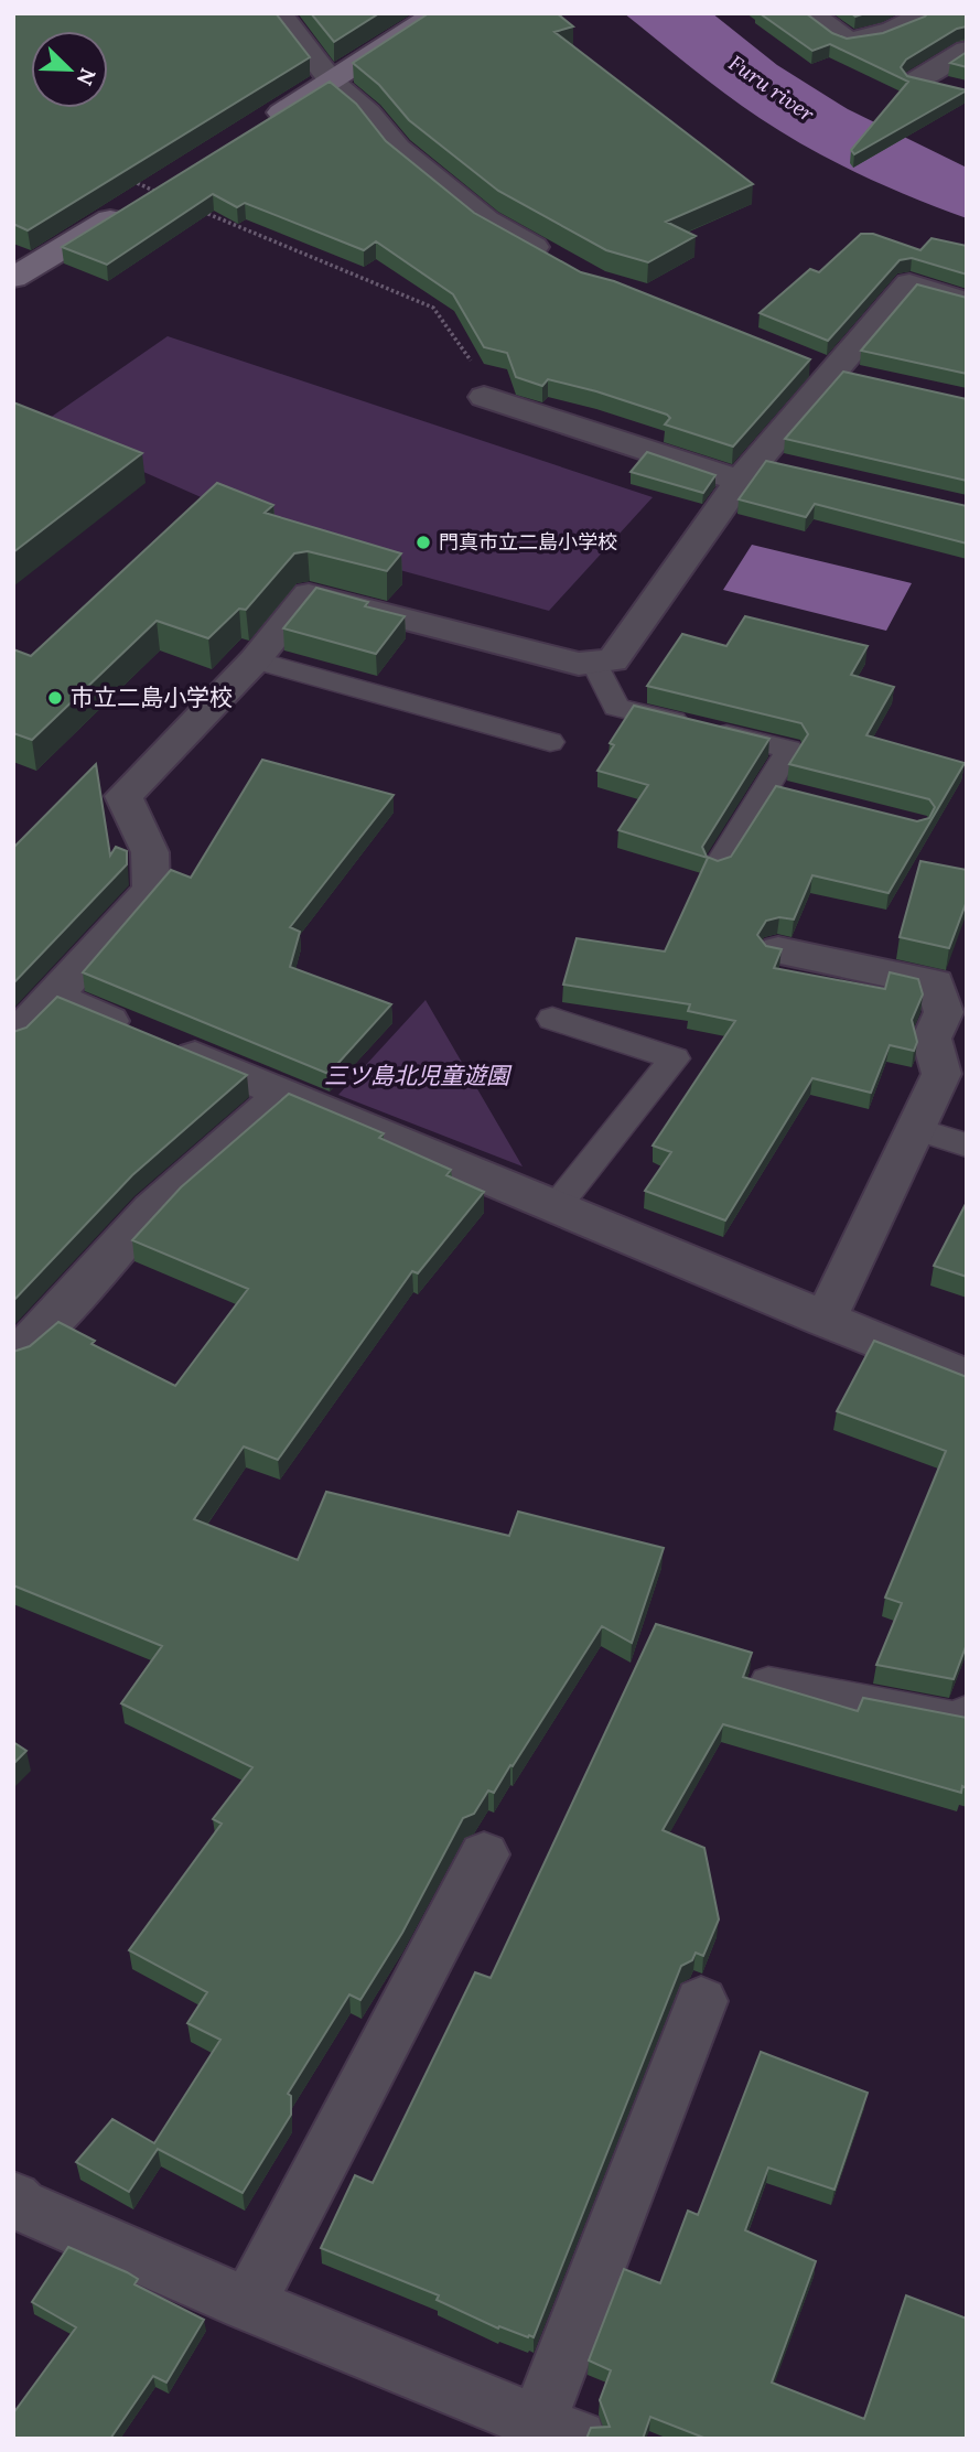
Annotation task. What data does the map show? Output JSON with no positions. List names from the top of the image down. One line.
{"water":["Furu river"],"parks":["三ツ島北児童遊園"],"places":["門真市立二島小学校","市立二島小学校"],"north":"bottom right"}
